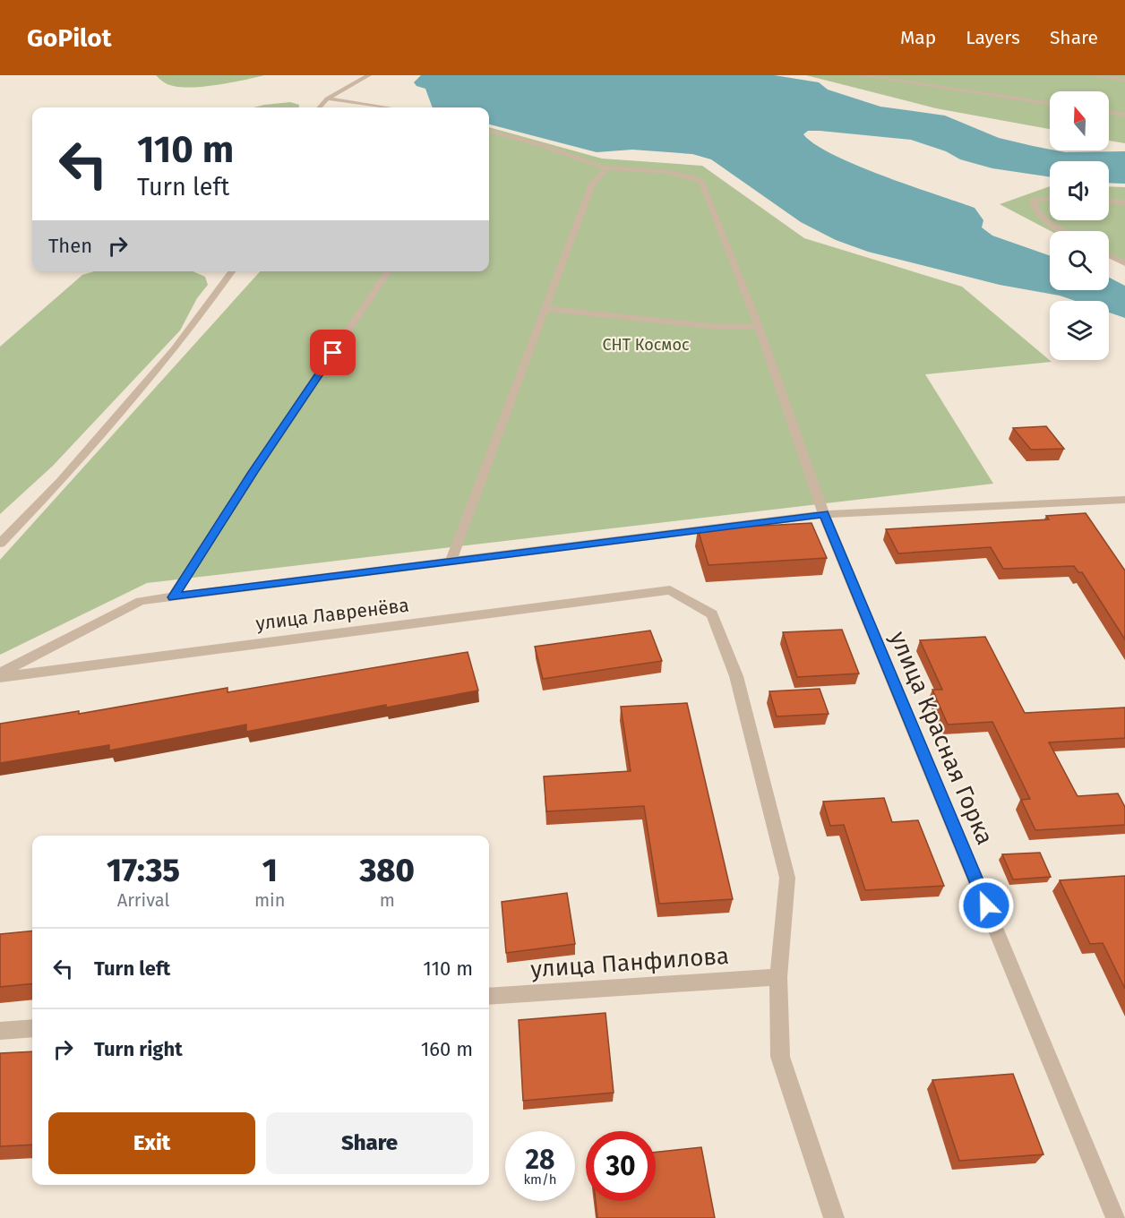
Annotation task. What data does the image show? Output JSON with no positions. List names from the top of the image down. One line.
{"streets":{"street":["улица Лавренёва","улица Красная Горка","улица Панфилова"]},"crossings":[["улица Лавренёва","улица Панфилова"]],"parks":["СНТ Космос"],"north":"top","page":{"header":"GoPilot","nav":["Map","Layers","Share"],"turn":["110 m","Turn left"],"then":"Then","eta":["17:35","Arrival","1","min","380","m"],"list":[{"name":"Turn left","value":"110 m"},{"name":"Turn right","value":"160 m"}],"buttons":["Exit","Share"],"speed":"28 km/h","limit":"30"}}
